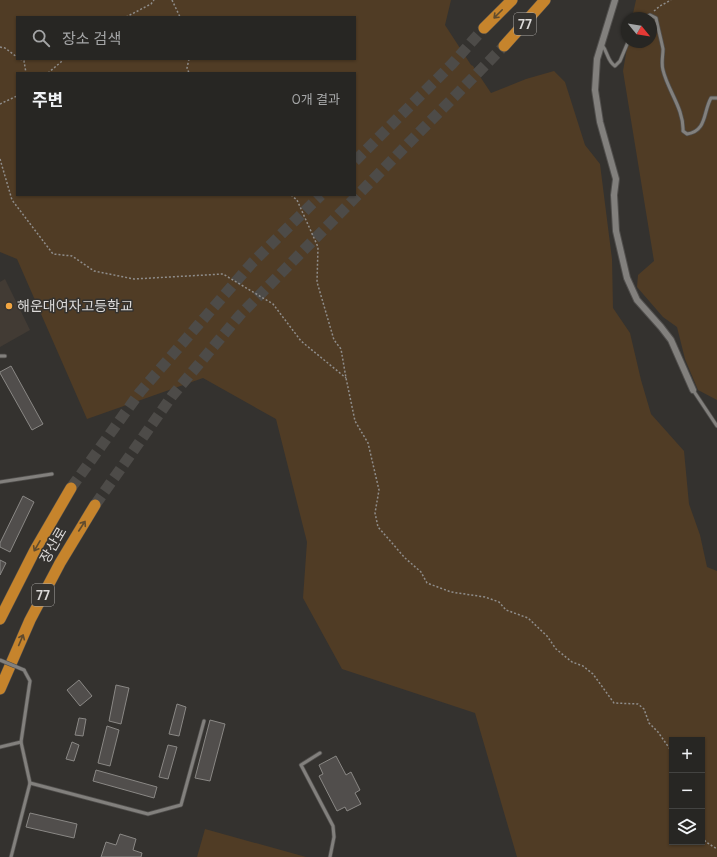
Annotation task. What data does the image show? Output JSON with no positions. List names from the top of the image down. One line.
{"streets":{"highway":["77","장산로"]},"places":["해운대여자고등학교"],"north":"bottom right","page":{"search":"장소 검색","heading":["주변","0개 결과"],"map_buttons":["+","−"]}}
